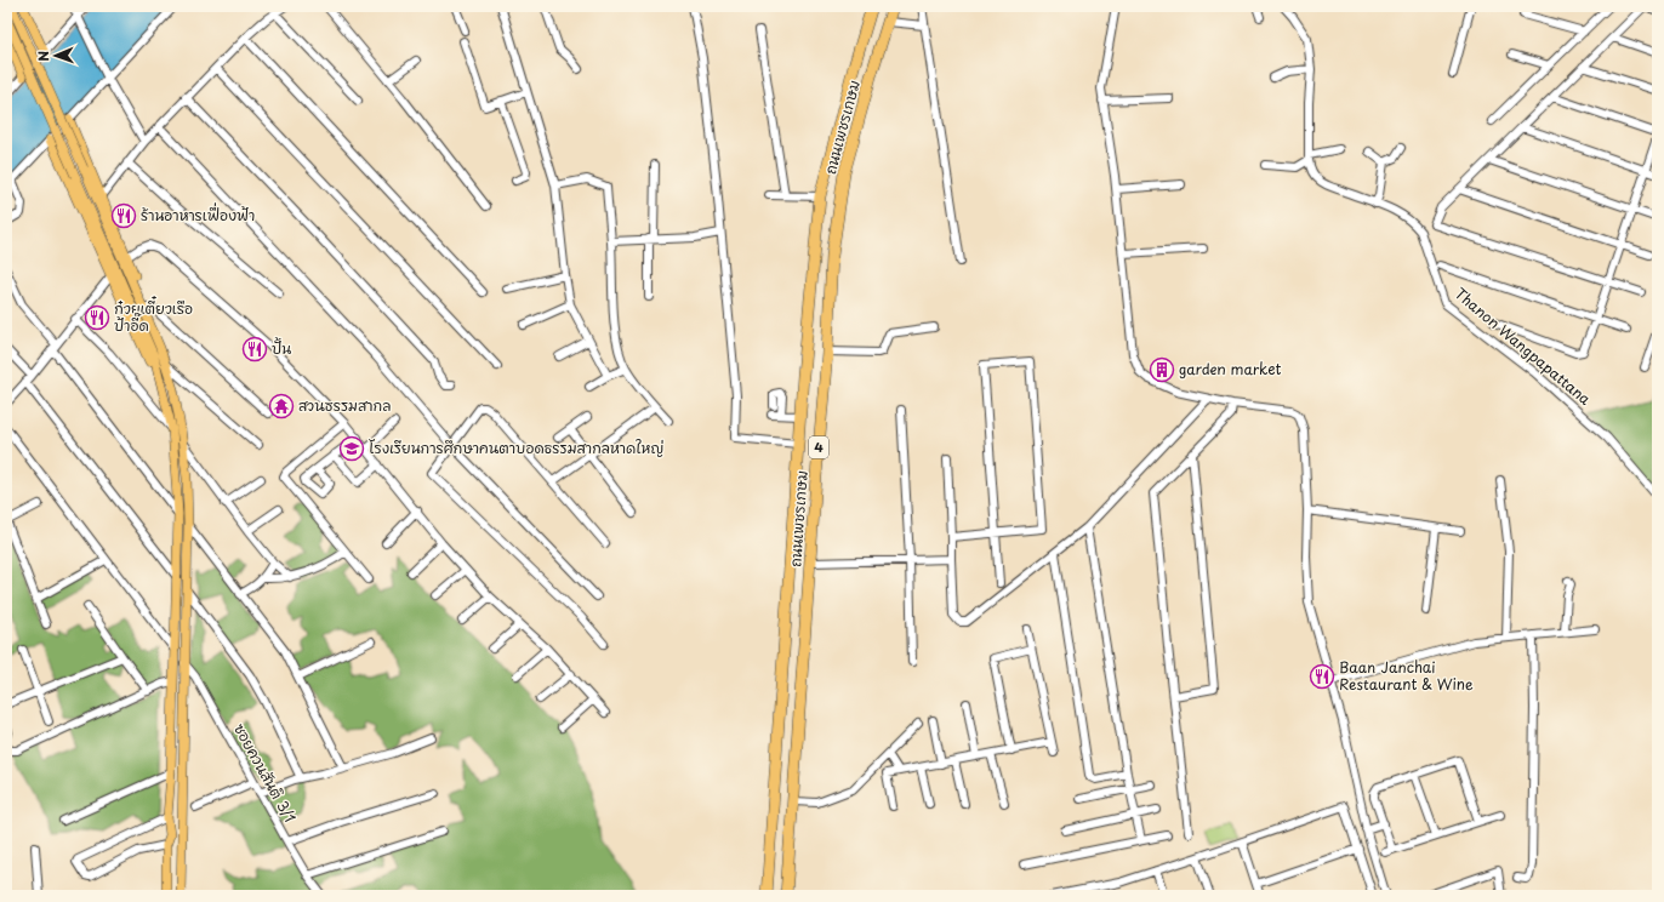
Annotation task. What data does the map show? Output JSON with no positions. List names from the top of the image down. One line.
{"streets":{"highway":["ถนนเพชรเกษม","4"],"street":["Thanon Wangpapattana","ซอยควนสันติ 3/1"]},"places":{"restaurant":["ร้านอาหารเฟื่องฟ้า","ก๋วยเตี๋ยวเรือ ป้าอี๊ด","ปั้น","Baan Janchai Restaurant & Wine"],"building":["garden market"],"temple":["สวนธรรมสากล"],"school or university":["โรงเรียนการศึกษาคนตาบอดธรรมสากลหาดใหญ่"]},"north":"left"}
